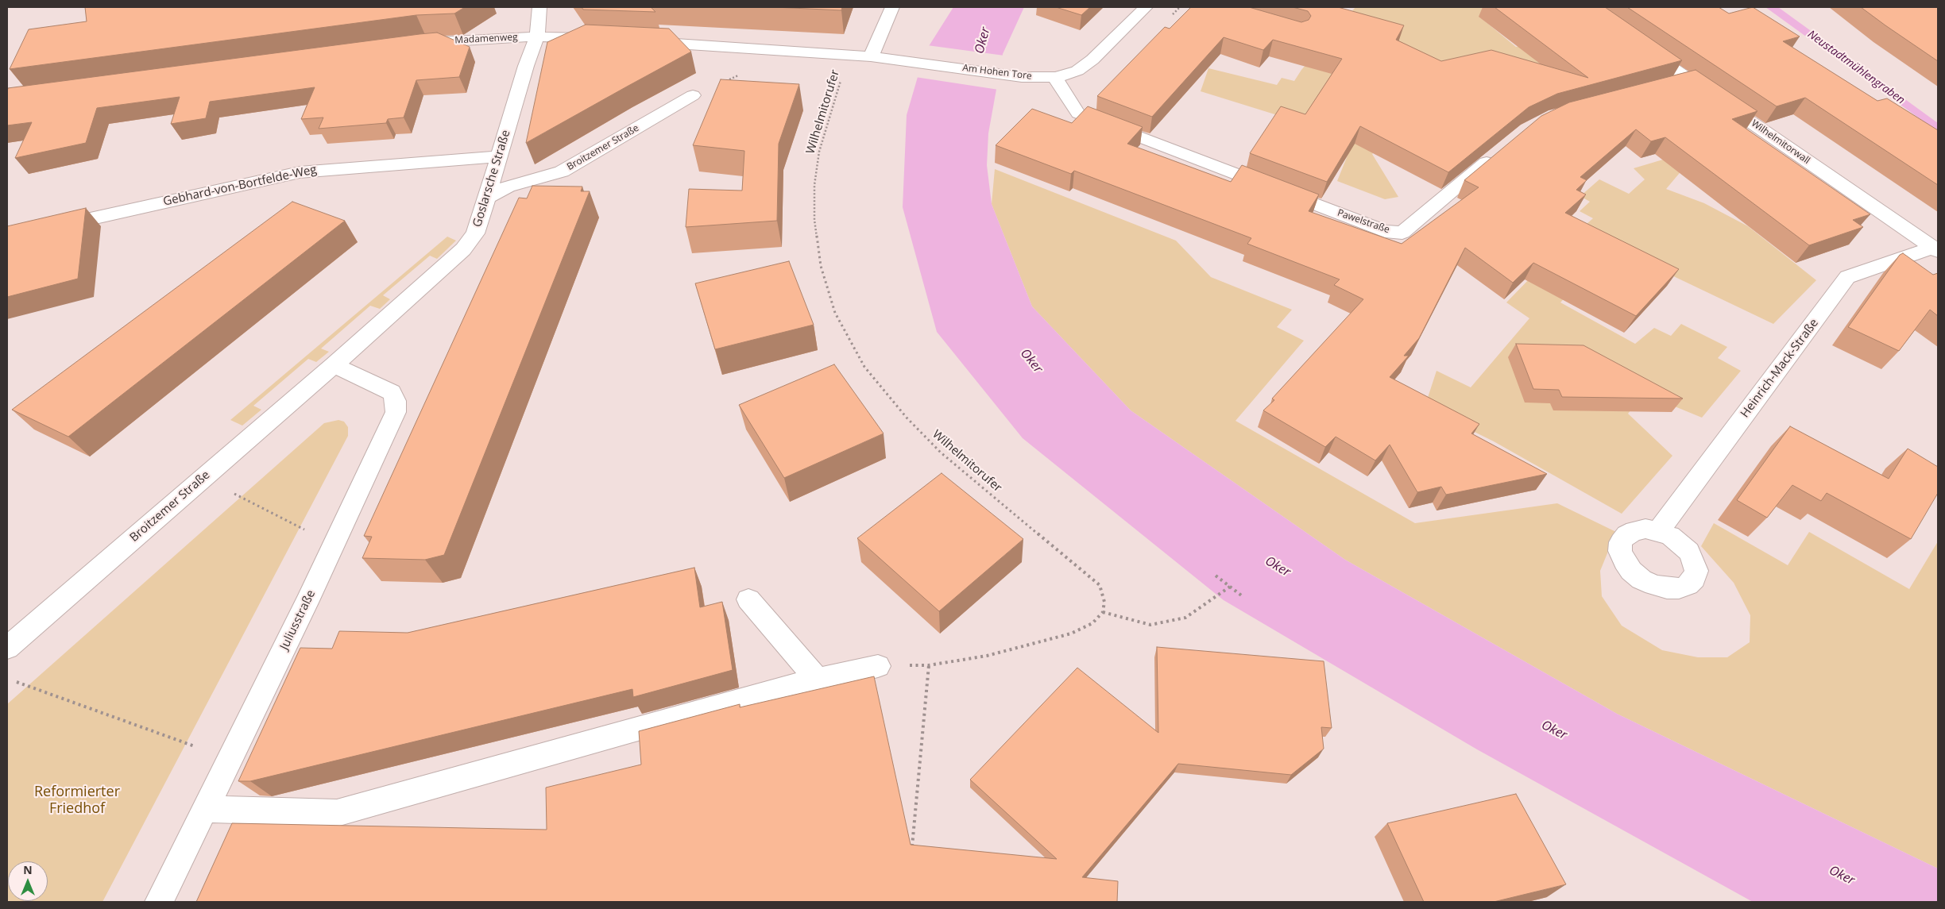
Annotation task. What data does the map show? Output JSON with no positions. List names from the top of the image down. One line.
{"streets":{"street":["Madamenweg","Am Hohen Tore","Wilhelmitorwall","Broitzemer Straße","Goslarsche Straße","Gebhard-von-Bortfelde-Weg","Pawelstraße","Heinrich-Mack-Straße","Juliusstraße"],"path":["Wilhelmitorufer"]},"crossings":[["Madamenweg","Goslarsche Straße"],["Am Hohen Tore","Wilhelmitorufer"],["Am Hohen Tore","Pawelstraße"],["Wilhelmitorwall","Heinrich-Mack-Straße"],["Broitzemer Straße","Goslarsche Straße"],["Broitzemer Straße","Juliusstraße"],["Goslarsche Straße","Gebhard-von-Bortfelde-Weg"],["Goslarsche Straße","Juliusstraße"]],"water":["Oker","Neustadtmühlengraben"],"parks":["Reformierter Friedhof"],"north":"top"}
